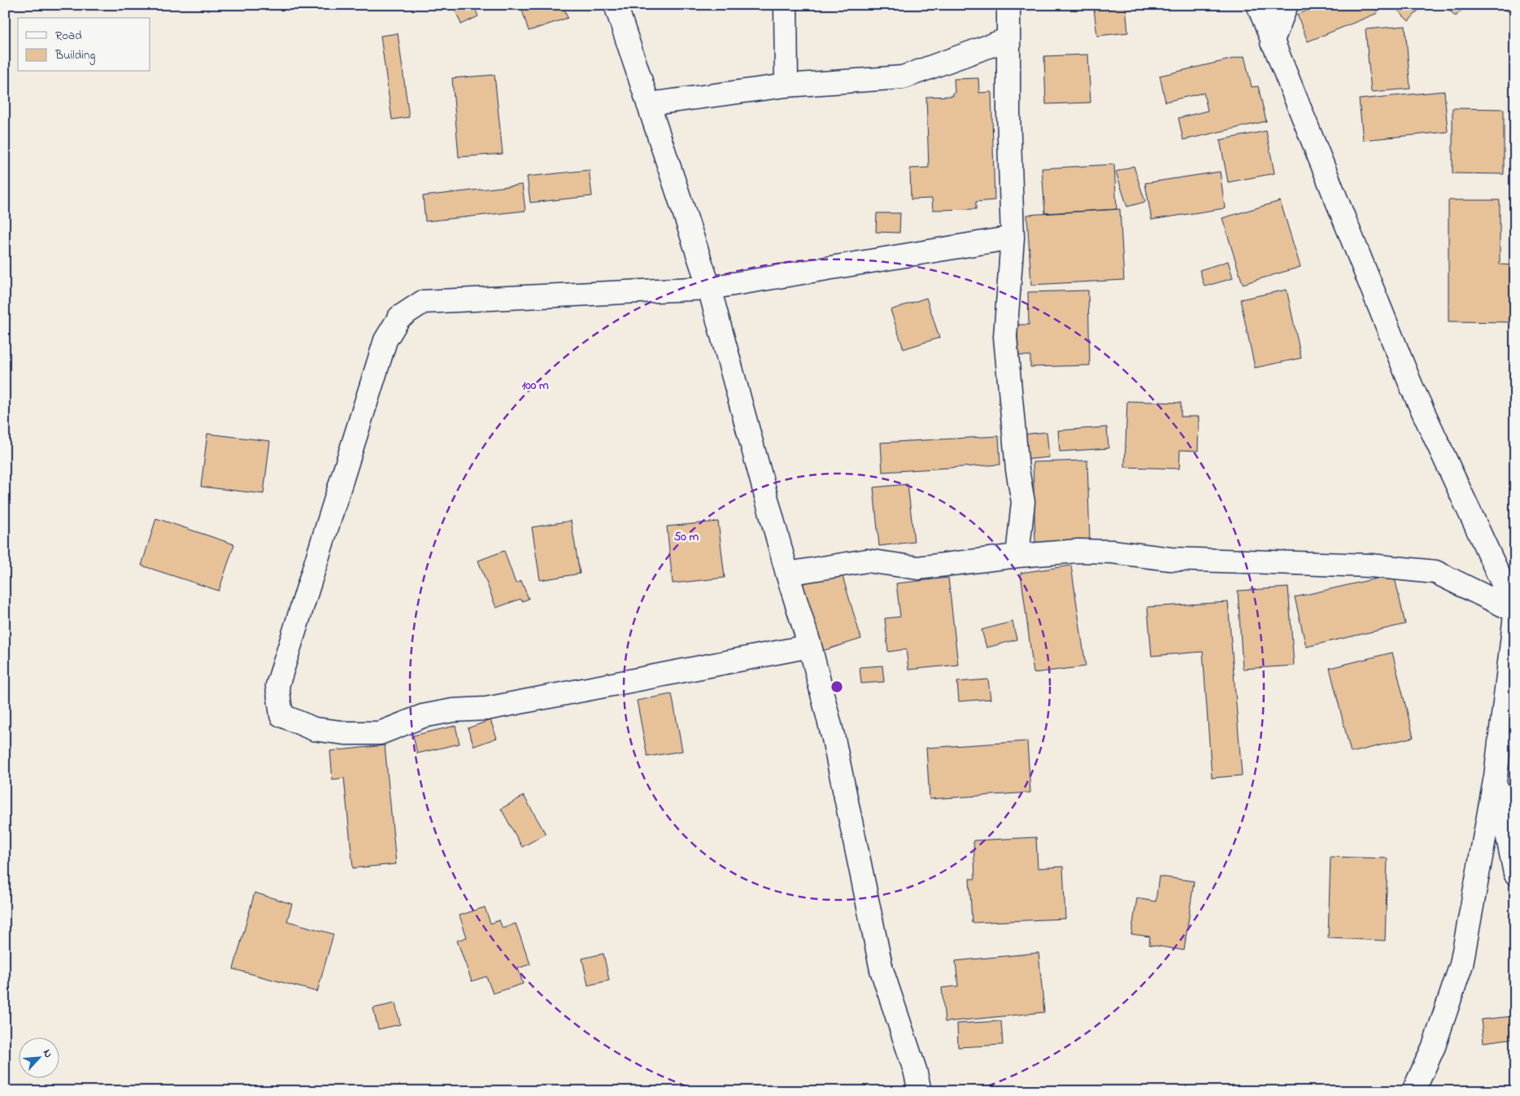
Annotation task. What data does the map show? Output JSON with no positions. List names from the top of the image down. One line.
{"legend":["Road","Building"],"north":"top right","rings":["100 m","50 m"]}
